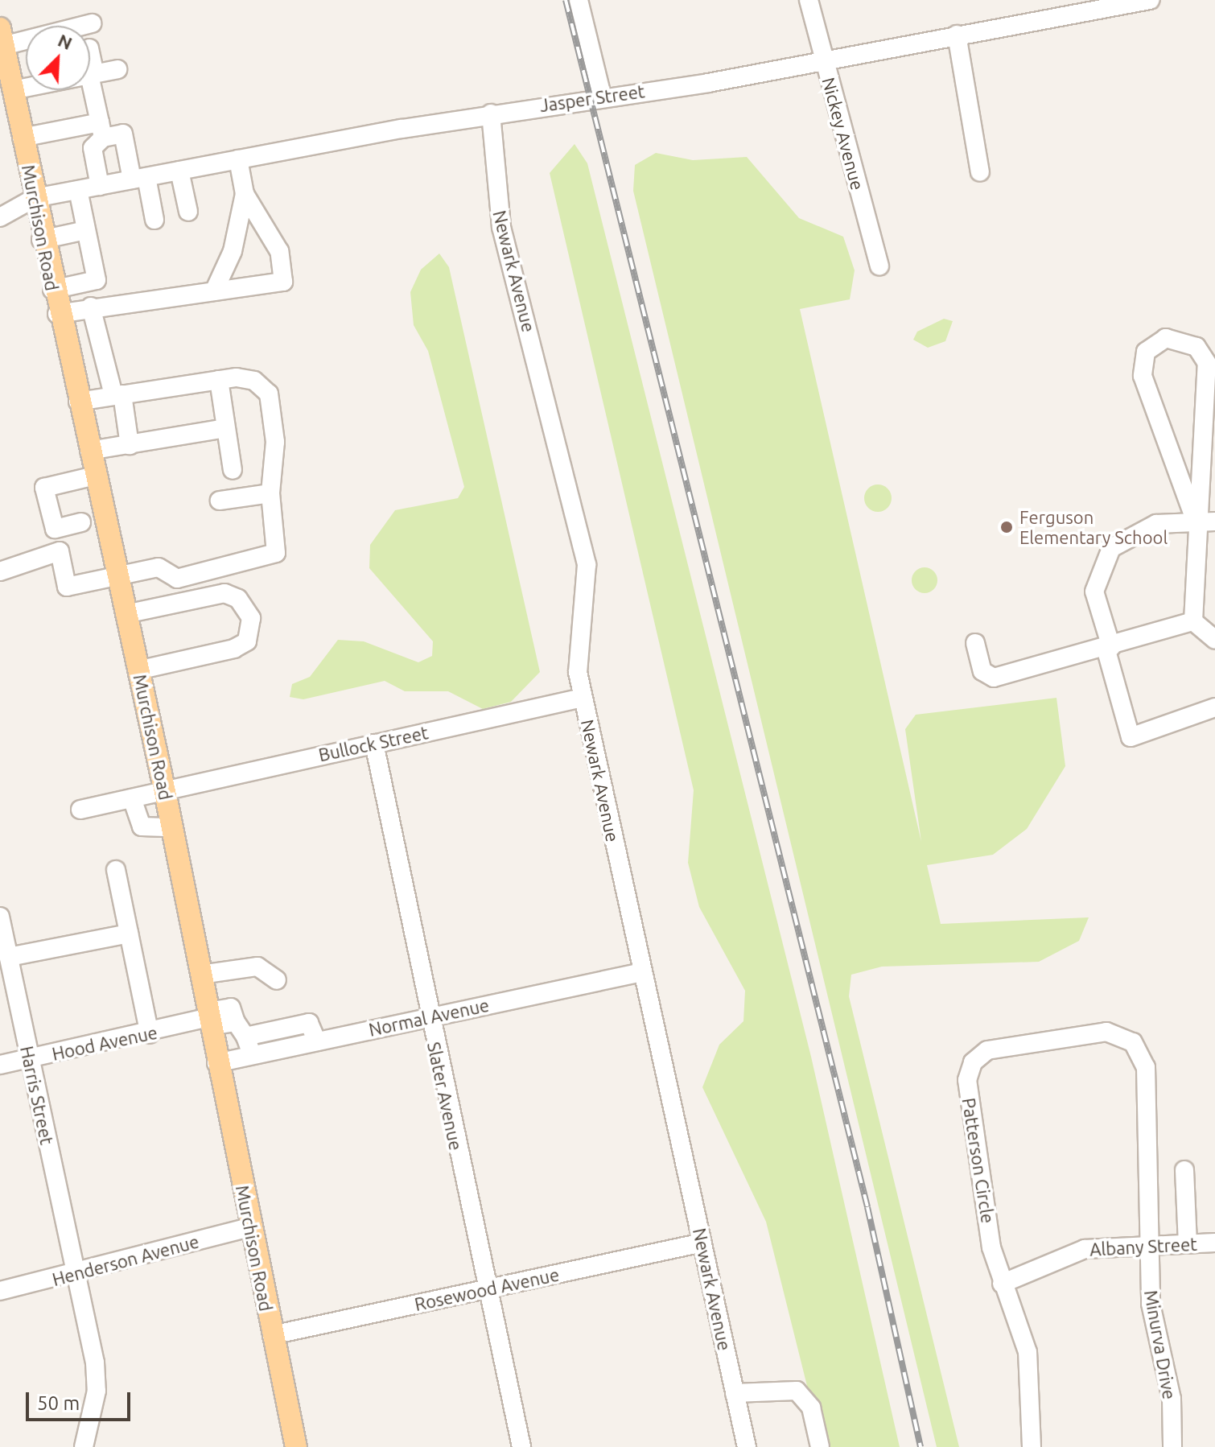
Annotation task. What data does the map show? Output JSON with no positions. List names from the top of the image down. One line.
{"streets":{"main road":["Murchison Road"],"street":["Jasper Street","Nickey Avenue","Newark Avenue","Bullock Street","Normal Avenue","Hood Avenue","Harris Street","Slater Avenue","Patterson Circle","Albany Street","Henderson Avenue","Rosewood Avenue","Minurva Drive"]},"crossings":[["Jasper Street","Nickey Avenue"],["Jasper Street","Murchison Road"],["Jasper Street","Newark Avenue"],["Murchison Road","Bullock Street"],["Murchison Road","Normal Avenue"],["Murchison Road","Hood Avenue"],["Murchison Road","Henderson Avenue"],["Murchison Road","Rosewood Avenue"],["Newark Avenue","Bullock Street"],["Newark Avenue","Normal Avenue"],["Newark Avenue","Rosewood Avenue"],["Bullock Street","Slater Avenue"],["Normal Avenue","Hood Avenue"],["Normal Avenue","Slater Avenue"],["Hood Avenue","Harris Street"],["Harris Street","Henderson Avenue"],["Slater Avenue","Rosewood Avenue"],["Patterson Circle","Albany Street"],["Patterson Circle","Minurva Drive"],["Albany Street","Minurva Drive"]],"places":["Ferguson Elementary School"],"scale_bar":"50 m","north":"top right"}
